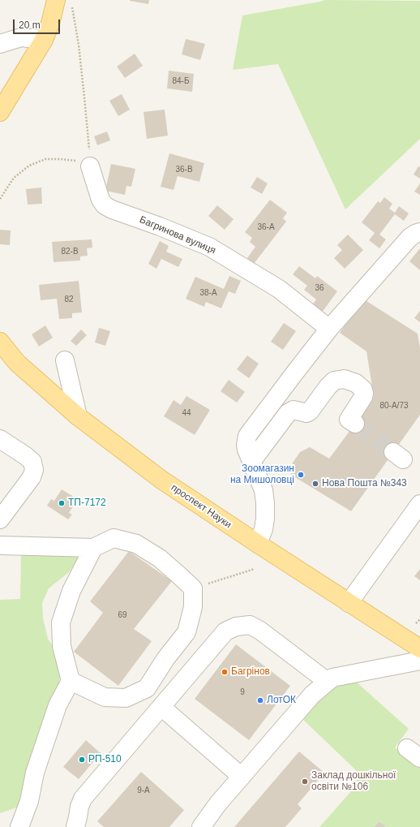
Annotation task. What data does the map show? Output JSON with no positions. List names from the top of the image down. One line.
{"streets":{"main road":["проспект Науки"],"street":["Багринова вулиця"]},"places":["Зоомагазин на Мишоловці","Нова Пошта №343","ТП-7172","Багрінов","ЛотОК","РП-510","Заклад дошкільної освіти №106"],"house_numbers":["84-Б","36-В","36-А","82-В","36","38-А","82","80-А/73","44","69","9","9-А"],"scale_bar":"20 m"}
